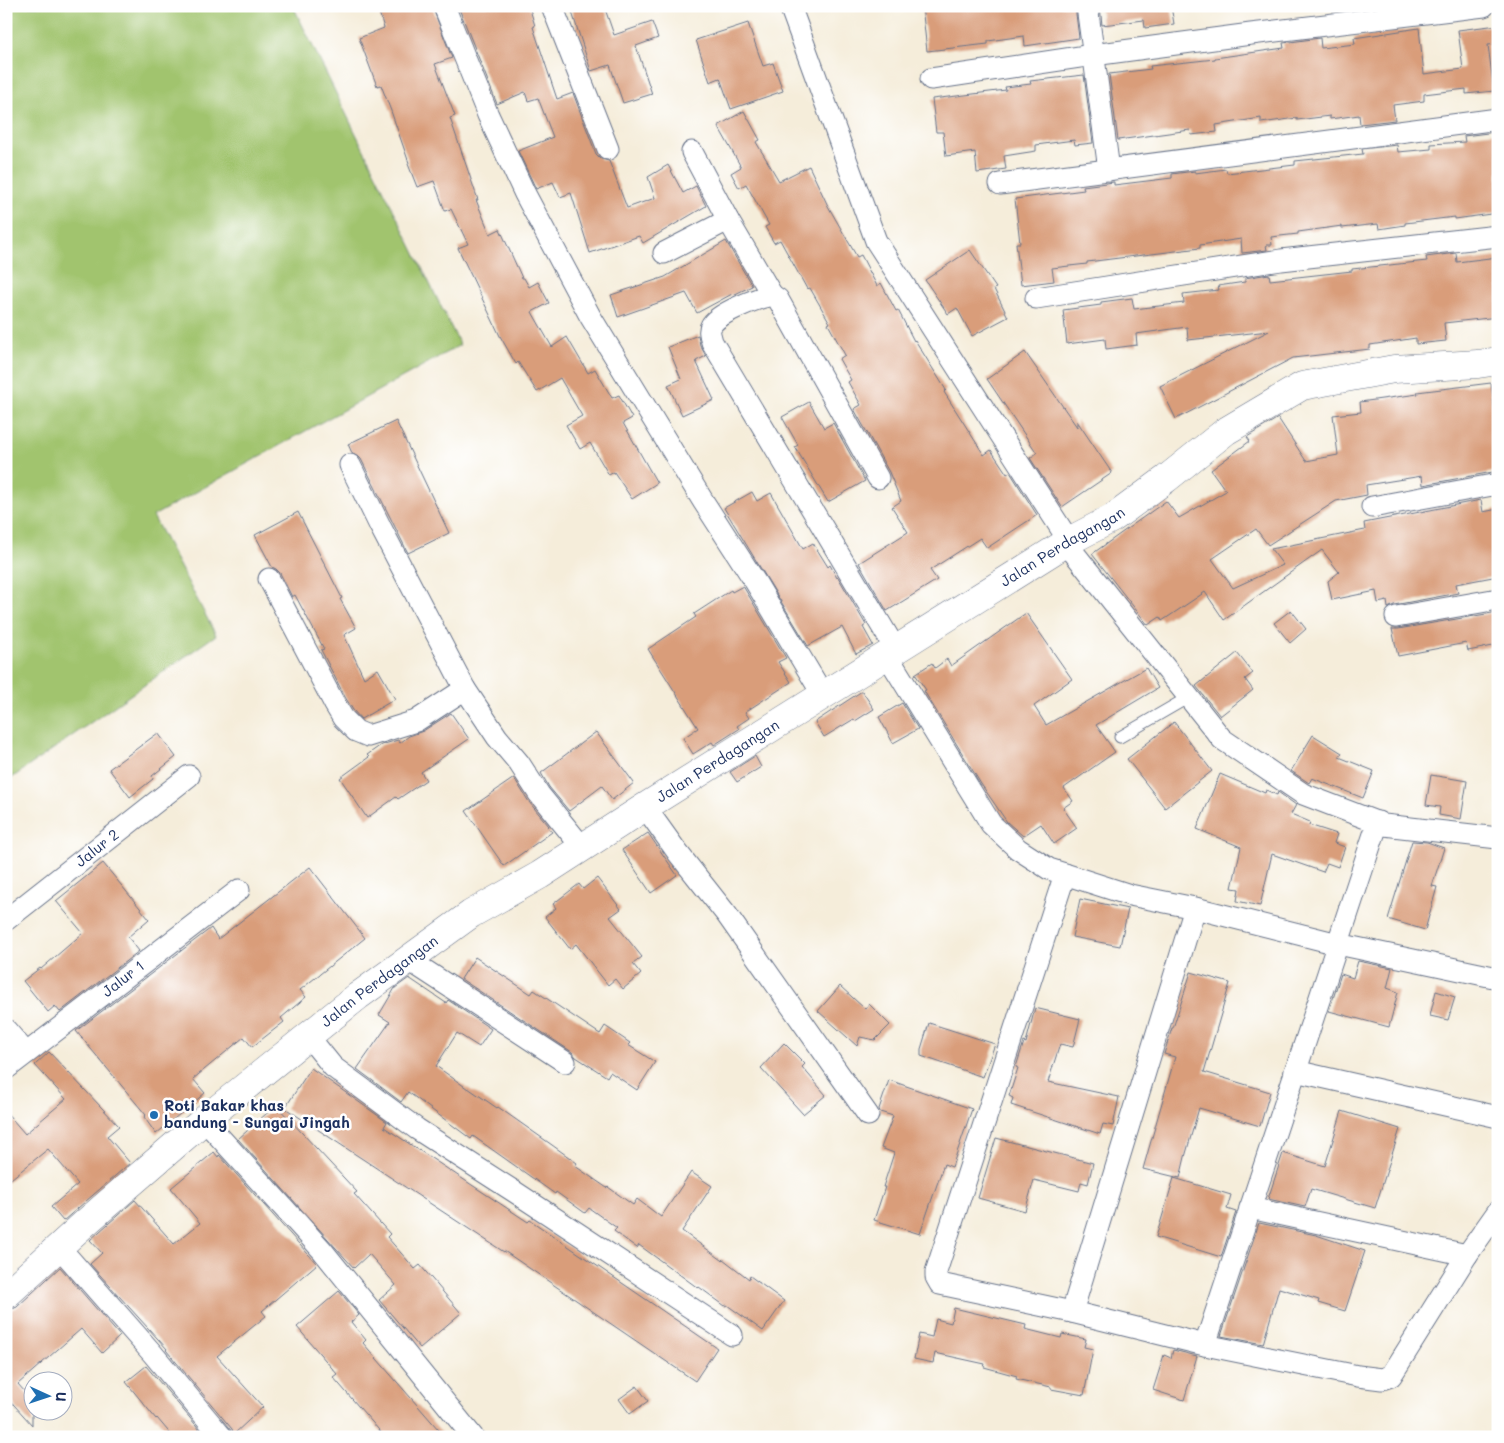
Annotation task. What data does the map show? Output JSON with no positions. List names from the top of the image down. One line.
{"streets":{"street":["Jalan Perdagangan","Jalur 2","Jalur 1"]},"places":["Roti Bakar khas bandung - Sungai Jingah"],"north":"right"}
